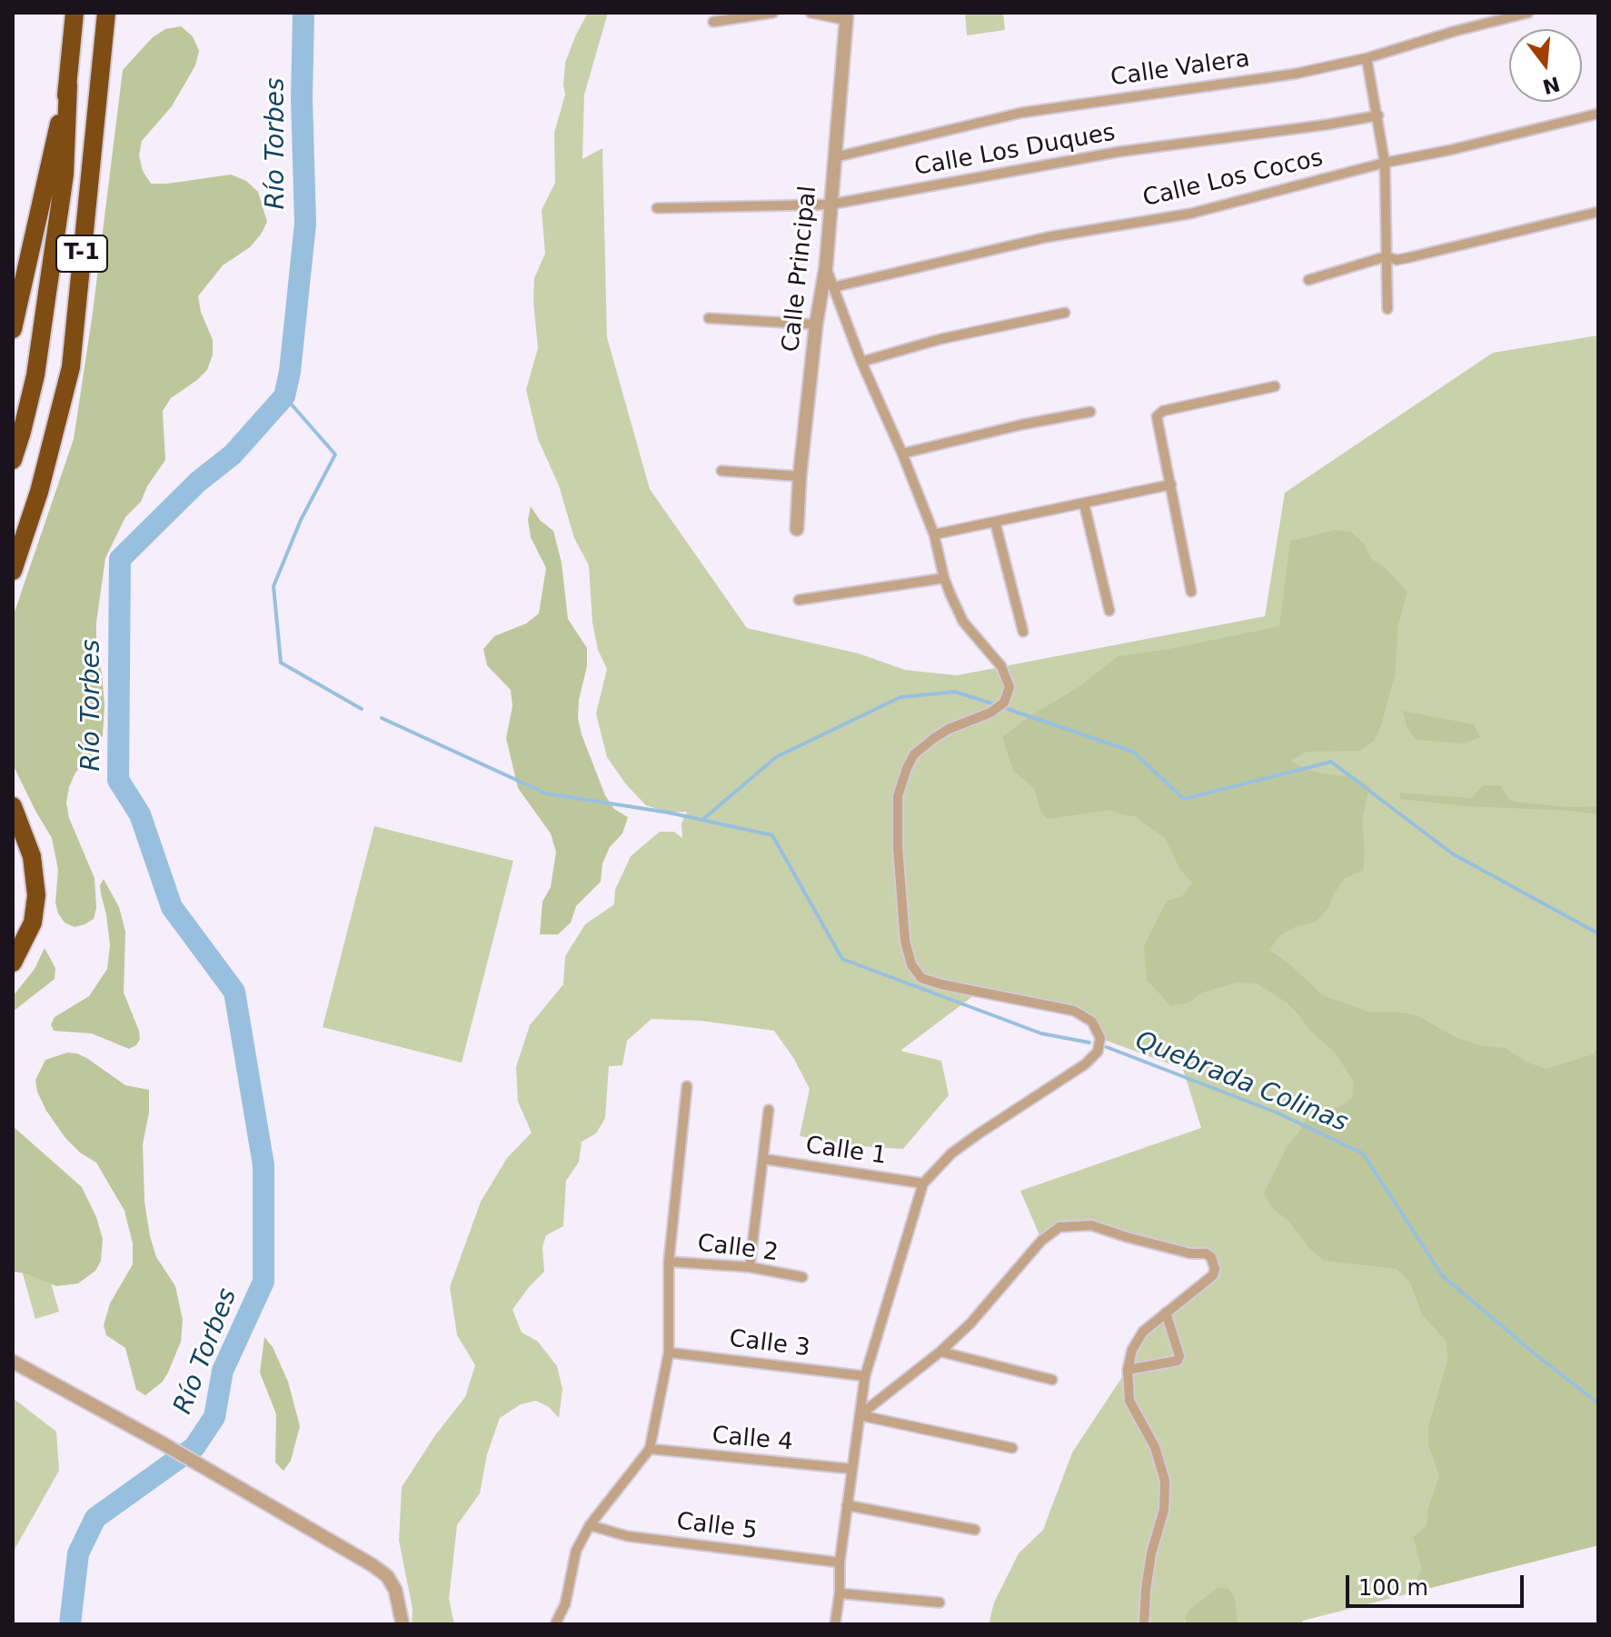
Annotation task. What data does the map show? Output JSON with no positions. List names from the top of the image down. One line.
{"streets":{"highway":["T-1"],"street":["Calle Valera","Calle Los Duques","Calle Los Cocos","Calle Principal","Calle 1","Calle 2","Calle 3","Calle 4","Calle 5"]},"crossings":[["Calle Valera","Calle Principal"],["Calle Los Duques","Calle Principal"]],"water":["Río Torbes","Quebrada Colinas"],"scale_bar":"100 m","north":"bottom"}
